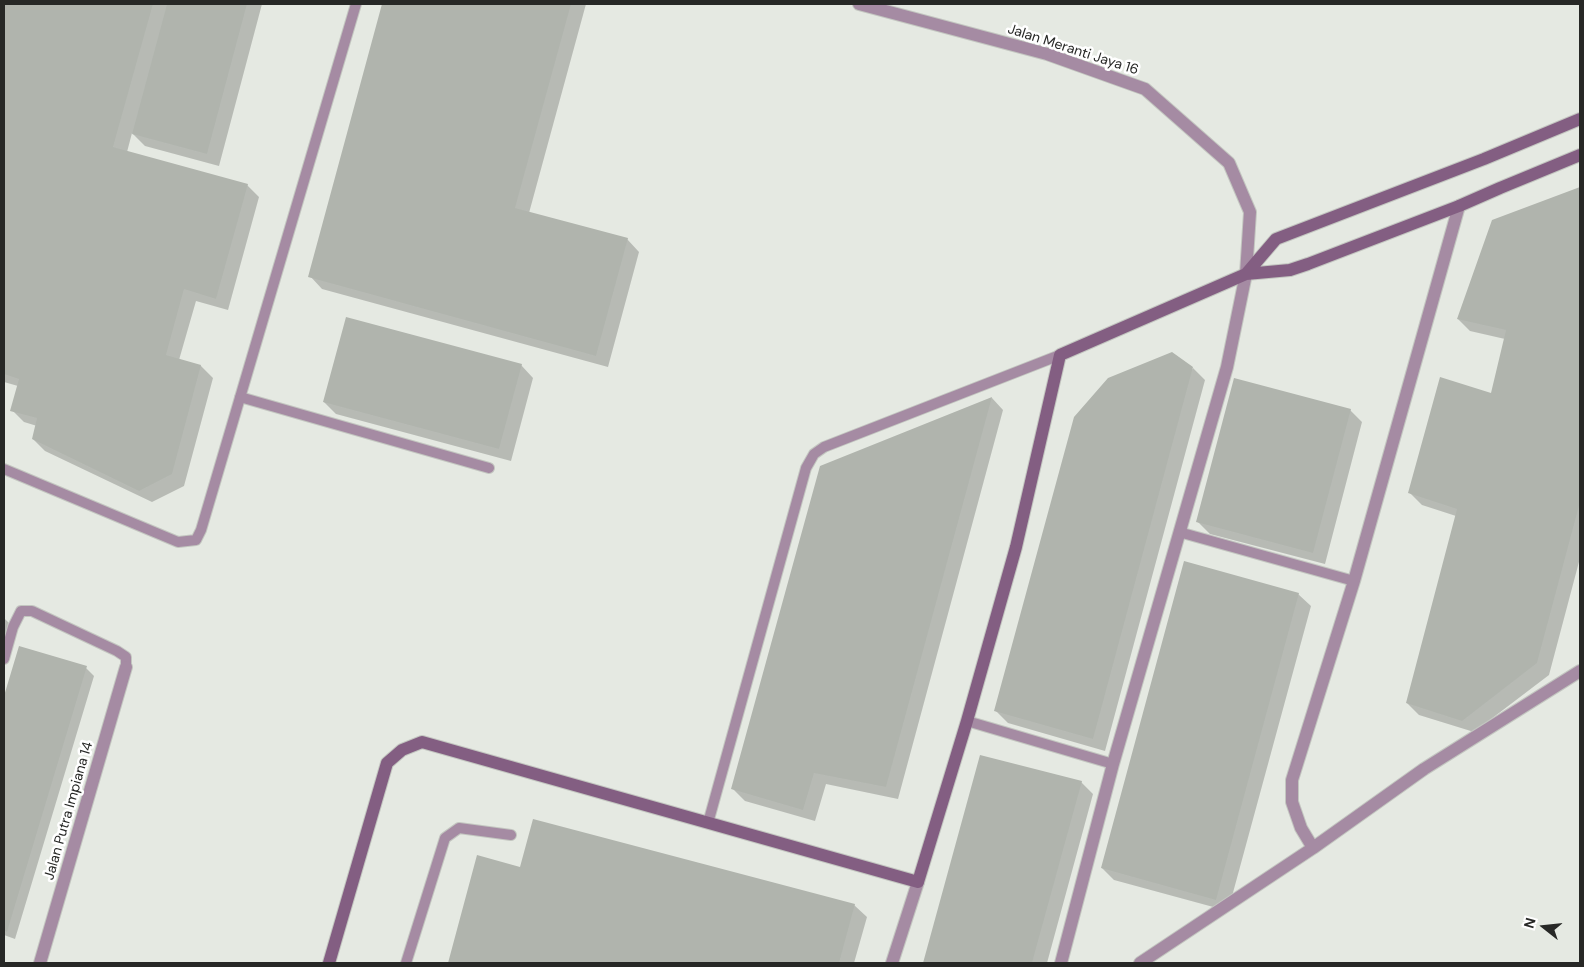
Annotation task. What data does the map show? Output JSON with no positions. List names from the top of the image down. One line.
{"streets":{"street":["Jalan Meranti Jaya 16","Jalan Putra Impiana 14"]},"north":"left"}
